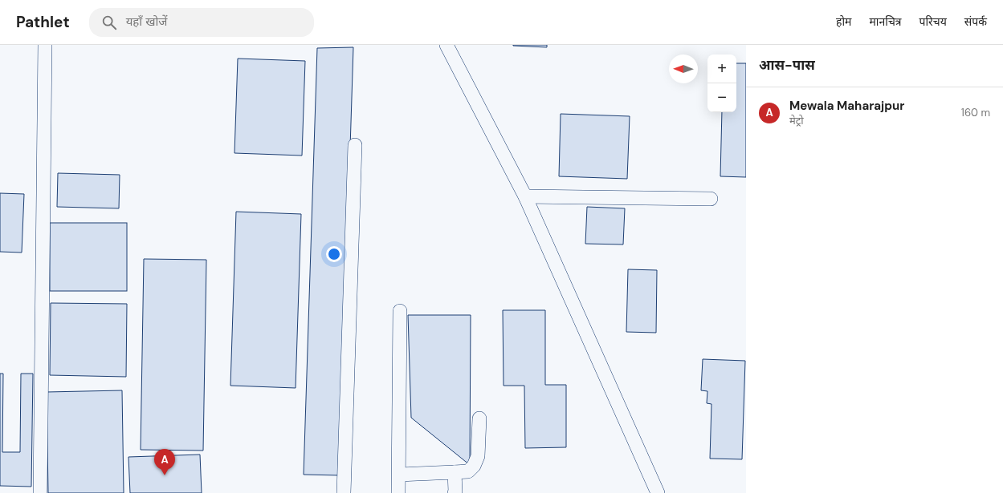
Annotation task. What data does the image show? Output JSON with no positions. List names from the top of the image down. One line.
{"north":"left","page":{"header":"Pathlet","search":"यहाँ खोजें","nav":["होम","मानचित्र","परिचय","संपर्क"],"heading":"आस-पास","map_buttons":["+","−"],"list":[{"mark":"A","name":"Mewala Maharajpur","note":"मेट्रो","value":"160 m"}],"pins":"A"}}
